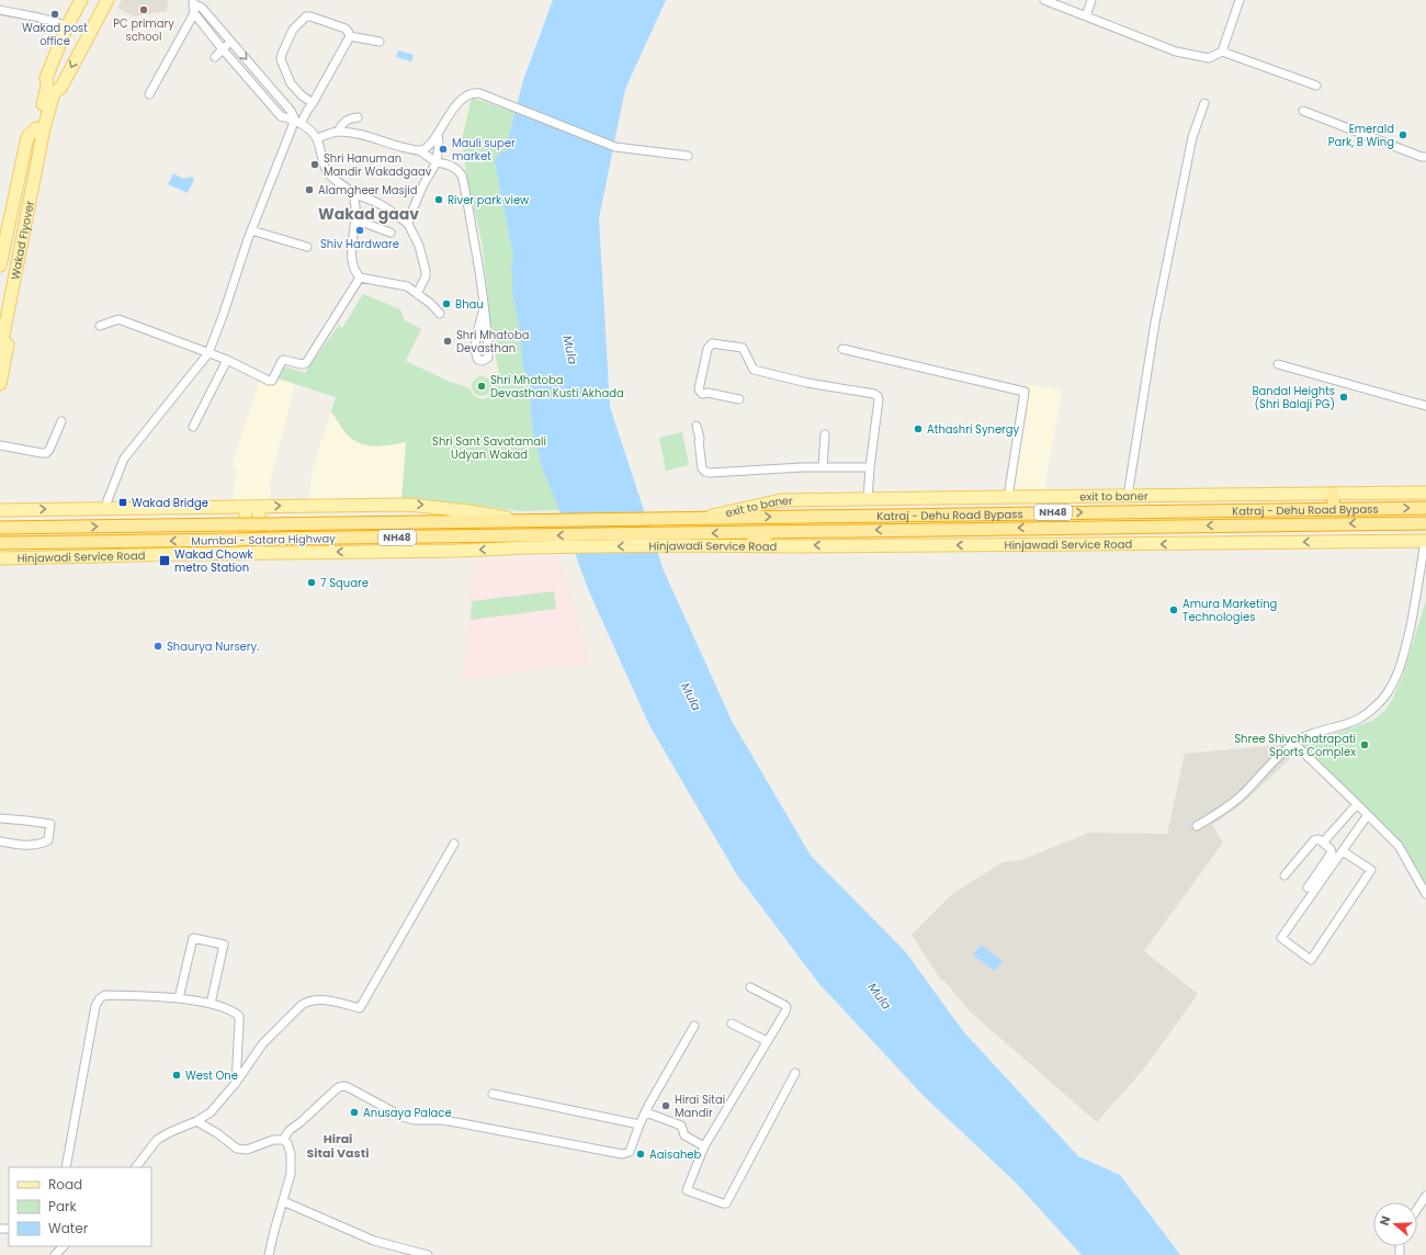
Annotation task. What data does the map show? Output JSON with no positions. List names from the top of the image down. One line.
{"streets":{"highway":["Katraj - Dehu Road Bypass","NH48","Mumbai - Satara Highway"],"main road":["Wakad Flyover","exit to baner","Hinjawadi Service Road"]},"crossings":[["exit to baner","Katraj - Dehu Road Bypass"],["Katraj - Dehu Road Bypass","Mumbai - Satara Highway"],["Katraj - Dehu Road Bypass","Hinjawadi Service Road"],["Mumbai - Satara Highway","Hinjawadi Service Road"]],"one_way":["Hinjawadi Service Road"],"districts":["Wakad gaav","Hirai Sitai Vasti"],"water":["Mula"],"parks":["Shri Sant Savatamali Udyan Wakad"],"places":{"other":["PC primary school","Wakad post office","Emerald Park, B Wing","Mauli super market","Shri Hanuman Mandir Wakadgaav","Alamgheer Masjid","River park view","Shiv Hardware","Bhau","Shri Mhatoba Devasthan","Shri Mhatoba Devasthan Kusti Akhada","Bandal Heights (Shri Balaji PG)","Athashri Synergy","7 Square","Amura Marketing Technologies","Shaurya Nursery.","Shree Shivchhatrapati Sports Complex","West One","Hirai Sitai Mandir","Anusaya Palace","Aaisaheb"],"transit":["Wakad Bridge","Wakad Chowk metro Station"]},"legend":["Road","Park","Water"],"north":"left"}
